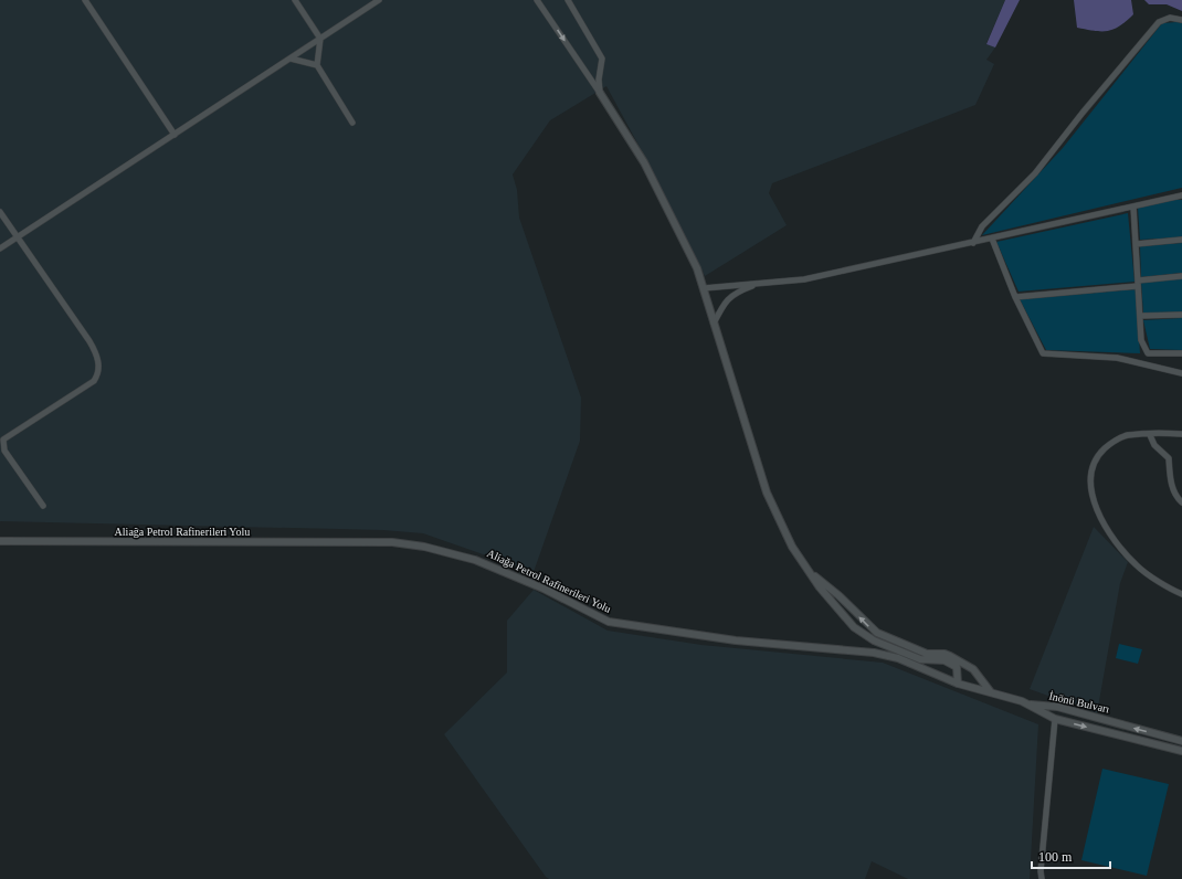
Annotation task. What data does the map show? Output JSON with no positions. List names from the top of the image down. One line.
{"streets":{"street":["Aliağa Petrol Rafinerileri Yolu","İnönü Bulvarı"]},"crossings":[["Aliağa Petrol Rafinerileri Yolu","İnönü Bulvarı"]],"scale_bar":"100 m"}
